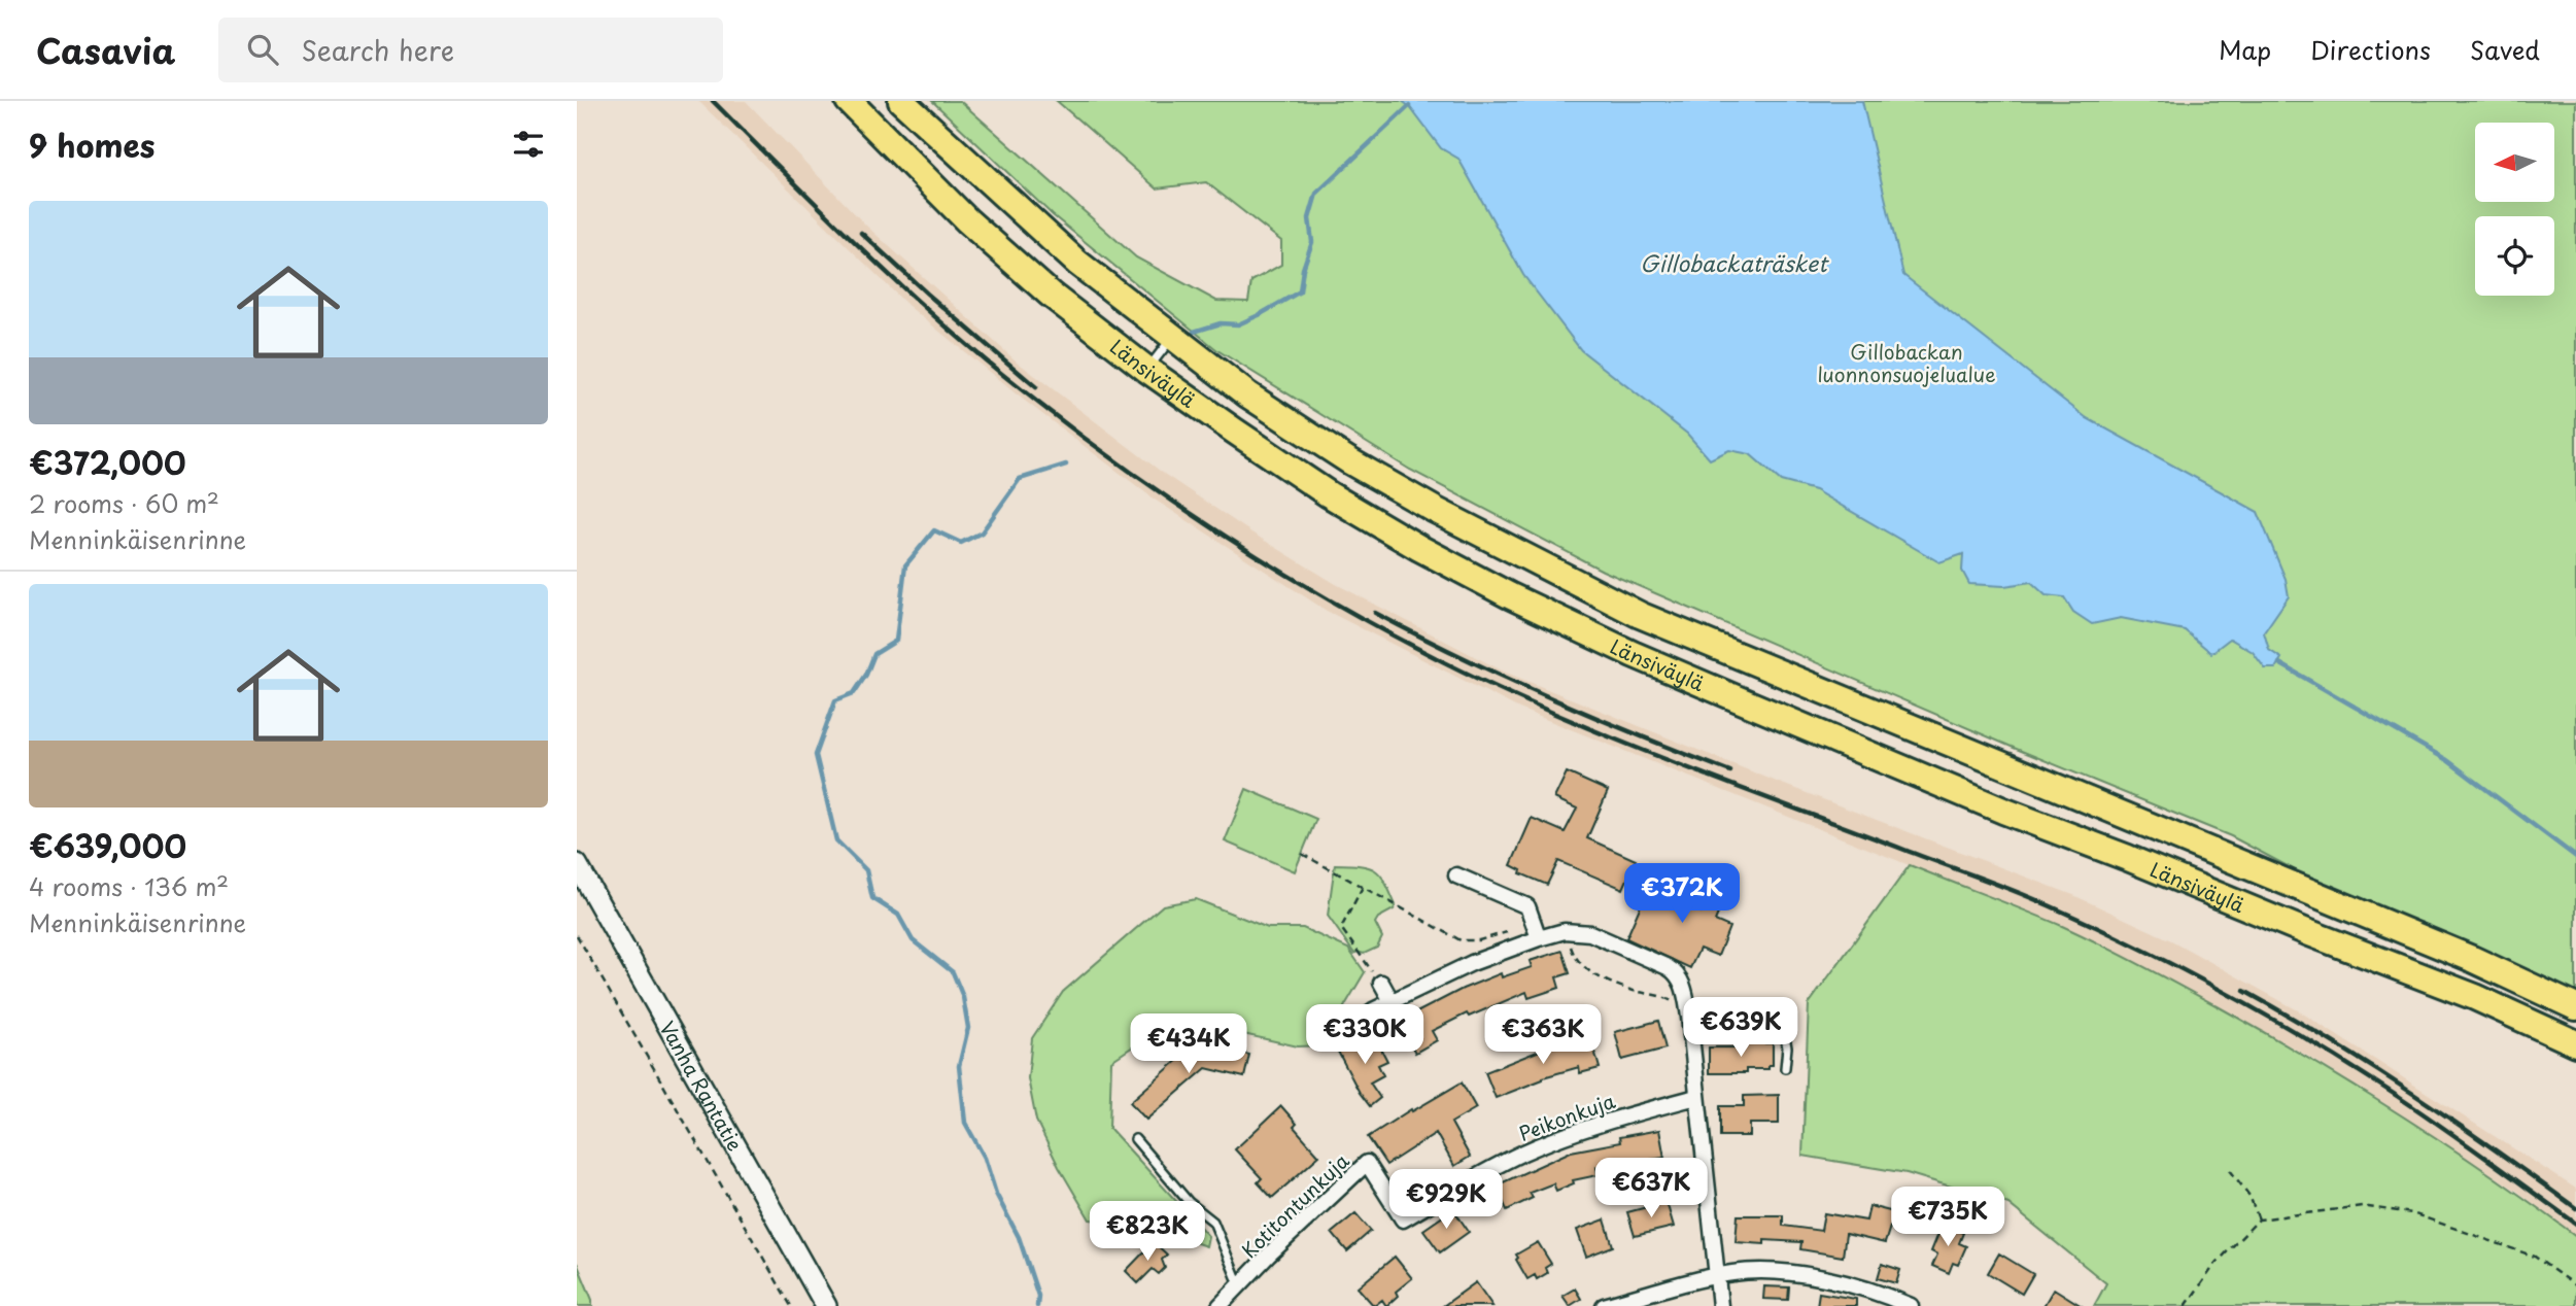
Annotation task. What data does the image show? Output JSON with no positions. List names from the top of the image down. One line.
{"streets":{"highway":["Länsiväylä"],"main road":["Vanha Rantatie"],"street":["Peikonkuja","Kotitontunkuja"]},"crossings":[["Peikonkuja","Kotitontunkuja"]],"water":["Gillobackaträsket"],"parks":["Gillobackan luonnonsuojelualue"],"north":"left","page":{"header":"Casavia","search":"Search here","nav":["Map","Directions","Saved"],"heading":"9 homes","list":[{"name":"€372,000","note":"2 rooms · 60 m² · Menninkäisenrinne"},{"name":"€639,000","note":"4 rooms · 136 m² · Menninkäisenrinne"}],"price":["€372K","€639K","€330K","€363K","€434K","€637K","€929K","€735K","€823K"]}}
